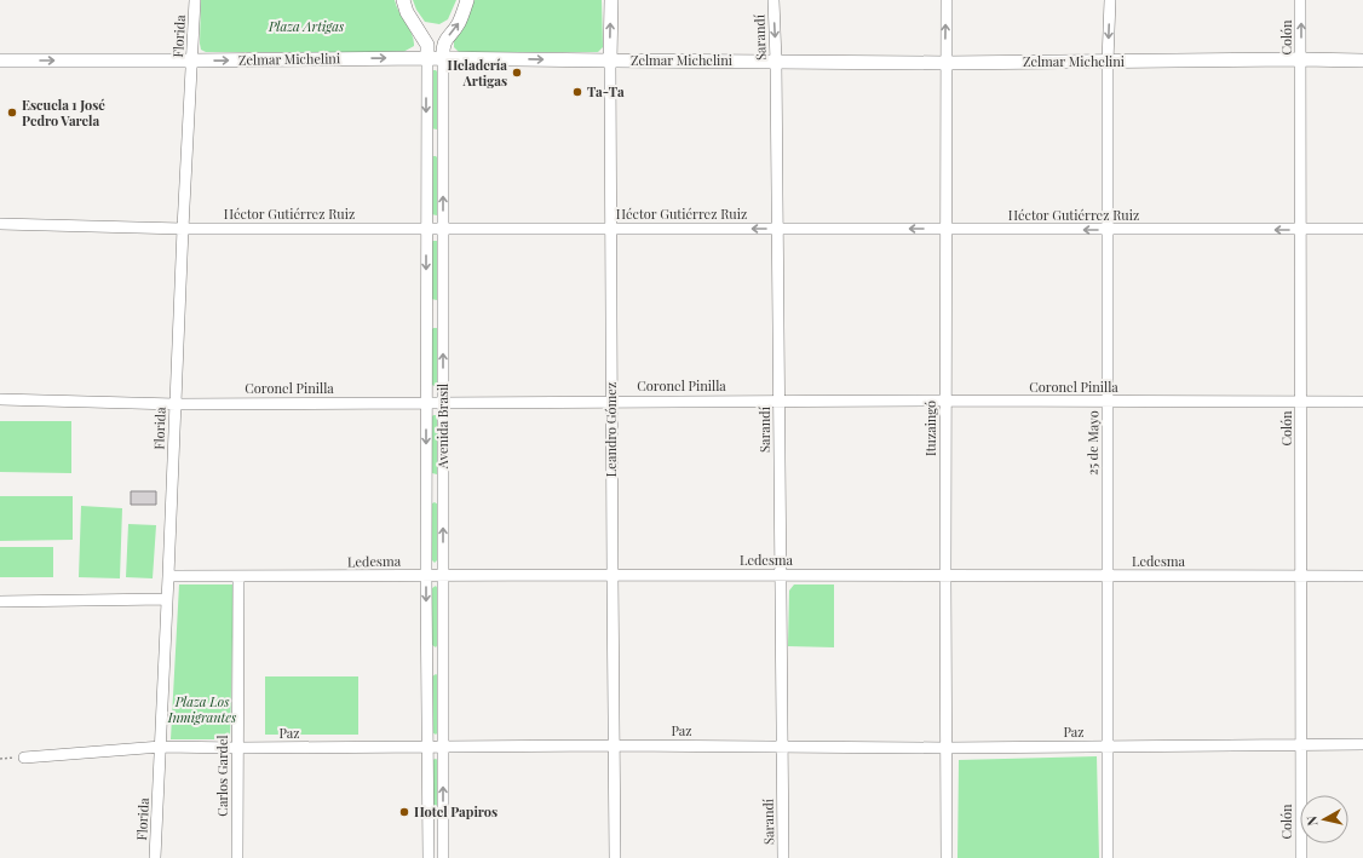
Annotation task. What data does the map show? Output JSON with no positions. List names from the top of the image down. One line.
{"streets":{"street":["Florida","Sarandí","Colón","Zelmar Michelini","Héctor Gutiérrez Ruiz","Coronel Pinilla","Avenida Brasil","Ituzaingó","Leandro Gómez","25 de Mayo","Ledesma","Paz","Carlos Gardel"]},"crossings":[["Florida","Zelmar Michelini"],["Florida","Héctor Gutiérrez Ruiz"],["Florida","Coronel Pinilla"],["Florida","Ledesma"],["Florida","Paz"],["Sarandí","Zelmar Michelini"],["Sarandí","Héctor Gutiérrez Ruiz"],["Sarandí","Coronel Pinilla"],["Sarandí","Ledesma"],["Sarandí","Paz"],["Colón","Zelmar Michelini"],["Colón","Héctor Gutiérrez Ruiz"],["Colón","Coronel Pinilla"],["Colón","Ledesma"],["Colón","Paz"],["Zelmar Michelini","Avenida Brasil"],["Zelmar Michelini","Ituzaingó"],["Zelmar Michelini","Leandro Gómez"],["Zelmar Michelini","25 de Mayo"],["Héctor Gutiérrez Ruiz","Avenida Brasil"],["Héctor Gutiérrez Ruiz","Ituzaingó"],["Héctor Gutiérrez Ruiz","Leandro Gómez"],["Héctor Gutiérrez Ruiz","25 de Mayo"],["Coronel Pinilla","Avenida Brasil"],["Coronel Pinilla","Ituzaingó"],["Coronel Pinilla","Leandro Gómez"],["Coronel Pinilla","25 de Mayo"],["Avenida Brasil","Ledesma"],["Avenida Brasil","Paz"],["Ituzaingó","Ledesma"],["Ituzaingó","Paz"],["Leandro Gómez","Ledesma"],["Leandro Gómez","Paz"],["25 de Mayo","Ledesma"],["25 de Mayo","Paz"],["Ledesma","Carlos Gardel"],["Paz","Carlos Gardel"]],"one_way":["Zelmar Michelini","Héctor Gutiérrez Ruiz"],"parks":["Plaza Artigas","Plaza Los Inmigrantes"],"places":["Heladería Artigas","Ta-Ta","Escuela 1 José Pedro Varela","Hotel Papiros"],"north":"left"}
